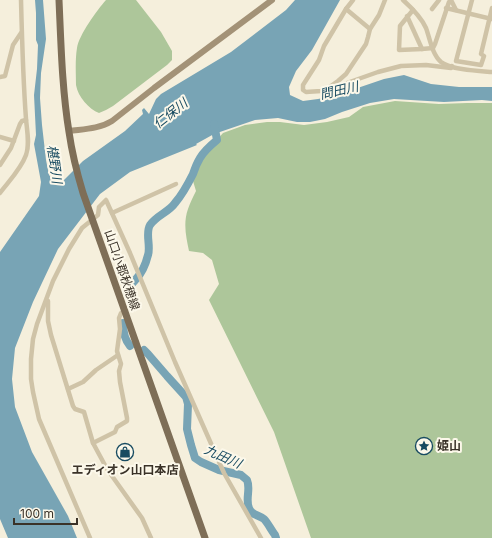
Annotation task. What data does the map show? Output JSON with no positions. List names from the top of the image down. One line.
{"streets":{"main road":["山口小郡秋穂線"]},"water":["問田川","仁保川","椹野川","九田川"],"places":{"place":["姫山"],"shop":["エディオン山口本店"]},"scale_bar":"100 m"}
